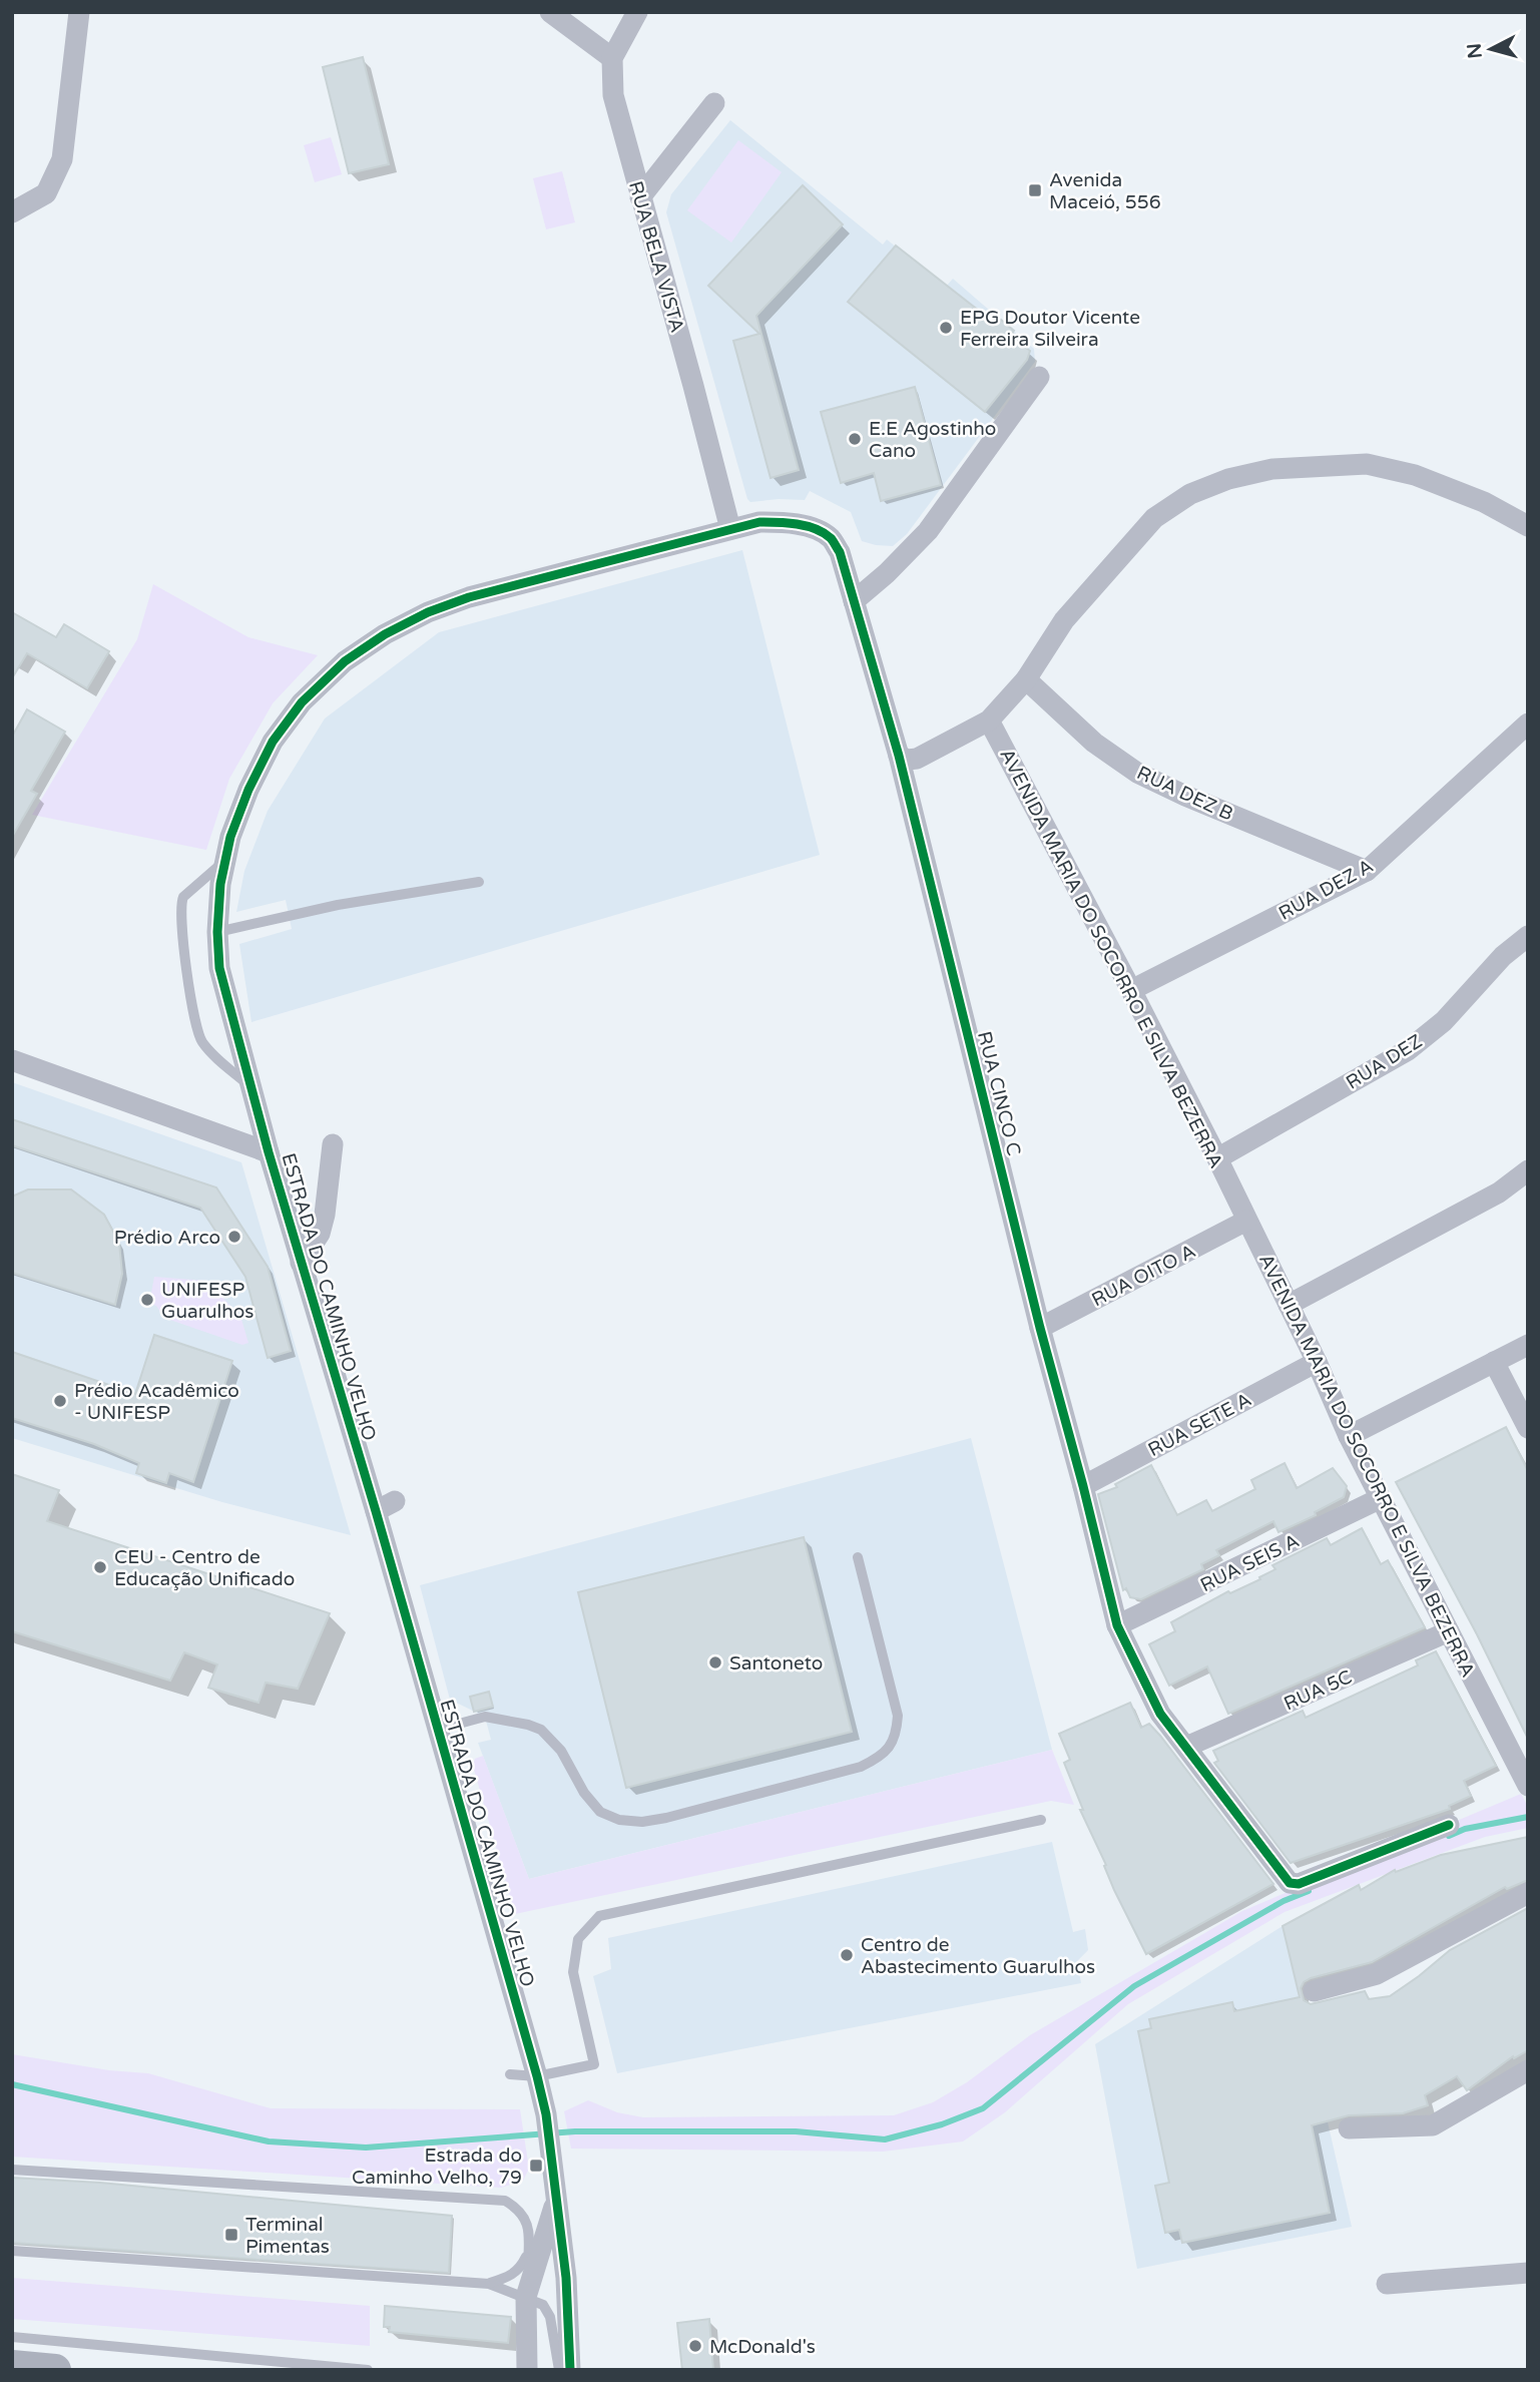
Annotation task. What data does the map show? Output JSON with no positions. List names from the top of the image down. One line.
{"streets":{"street":["RUA BELA VISTA","RUA DEZ B","RUA DEZ A","AVENIDA MARIA DO SOCORRO E SILVA BEZERRA","RUA DEZ","RUA CINCO C","RUA OITO A","ESTRADA DO CAMINHO VELHO","RUA SETE A","RUA SEIS A","RUA 5C"]},"crossings":[["RUA BELA VISTA","RUA CINCO C"],["RUA BELA VISTA","ESTRADA DO CAMINHO VELHO"],["RUA DEZ B","RUA DEZ A"],["RUA DEZ A","AVENIDA MARIA DO SOCORRO E SILVA BEZERRA"],["AVENIDA MARIA DO SOCORRO E SILVA BEZERRA","RUA DEZ"],["AVENIDA MARIA DO SOCORRO E SILVA BEZERRA","RUA OITO A"],["AVENIDA MARIA DO SOCORRO E SILVA BEZERRA","RUA SETE A"],["AVENIDA MARIA DO SOCORRO E SILVA BEZERRA","RUA SEIS A"],["AVENIDA MARIA DO SOCORRO E SILVA BEZERRA","RUA 5C"],["RUA CINCO C","RUA OITO A"],["RUA CINCO C","ESTRADA DO CAMINHO VELHO"],["RUA CINCO C","RUA SETE A"],["RUA CINCO C","RUA SEIS A"],["RUA CINCO C","RUA 5C"]],"places":{"transit":["Avenida Maceió, 556","Estrada do Caminho Velho, 79","Terminal Pimentas"],"other":["EPG Doutor Vicente Ferreira Silveira","E.E Agostinho Cano","Prédio Arco","UNIFESP Guarulhos","Prédio Acadêmico - UNIFESP","CEU - Centro de Educação Unificado","Santoneto","Centro de Abastecimento Guarulhos","McDonald's"]},"north":"left"}
